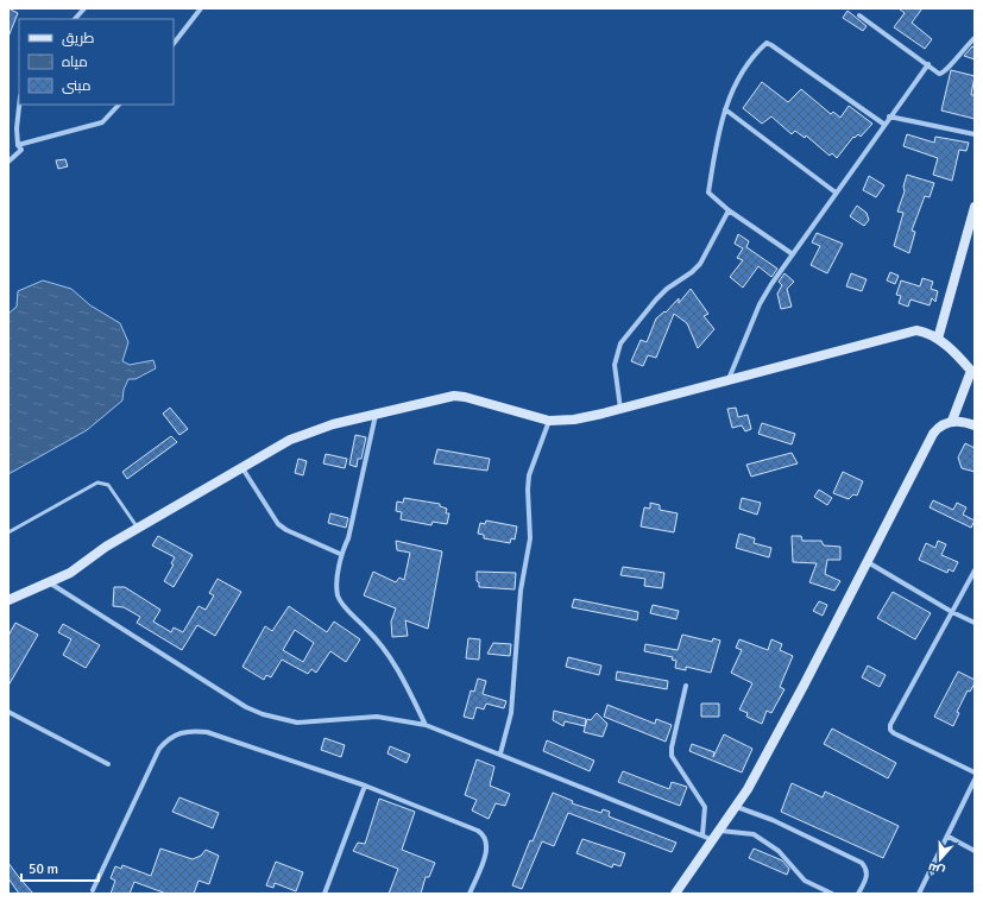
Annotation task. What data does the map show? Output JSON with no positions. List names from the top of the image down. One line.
{"legend":["طريق","مياه","مبنى"],"scale_bar":"50 m","north":"bottom"}
